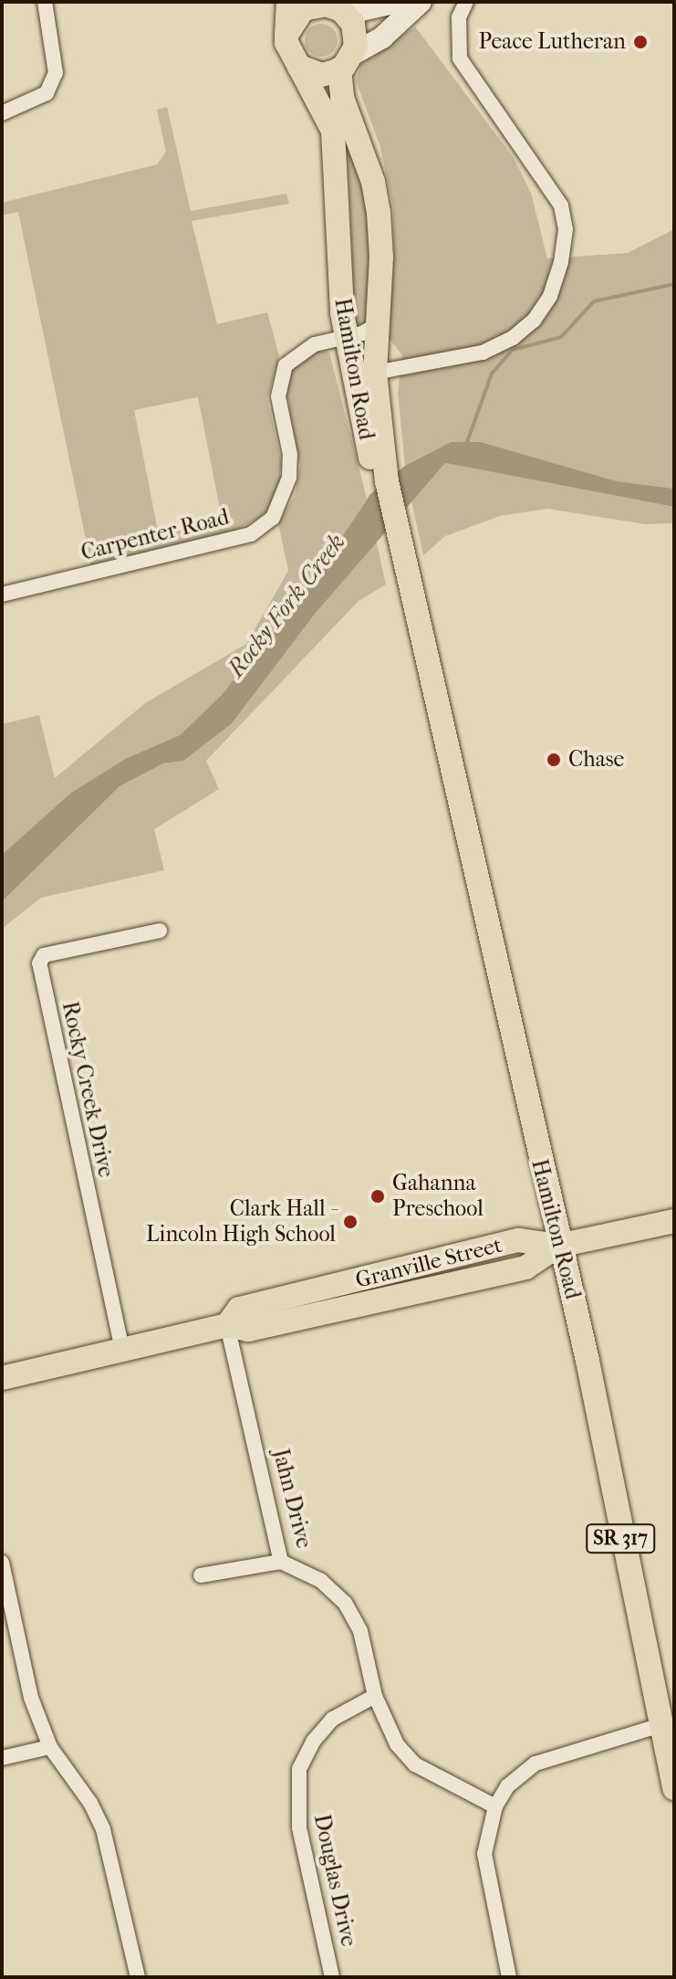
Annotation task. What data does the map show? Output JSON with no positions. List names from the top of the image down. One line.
{"streets":{"main road":["Hamilton Road","Granville Street","SR 317"],"street":["Carpenter Road","Rocky Creek Drive","Jahn Drive","Douglas Drive"]},"crossings":[["Hamilton Road","Carpenter Road"],["Hamilton Road","Granville Street"],["Rocky Creek Drive","Granville Street"],["Granville Street","Jahn Drive"],["Jahn Drive","Douglas Drive"]],"water":["Rocky Fork Creek"],"places":["Peace Lutheran","Chase","Gahanna Preschool","Clark Hall - Lincoln High School"]}
